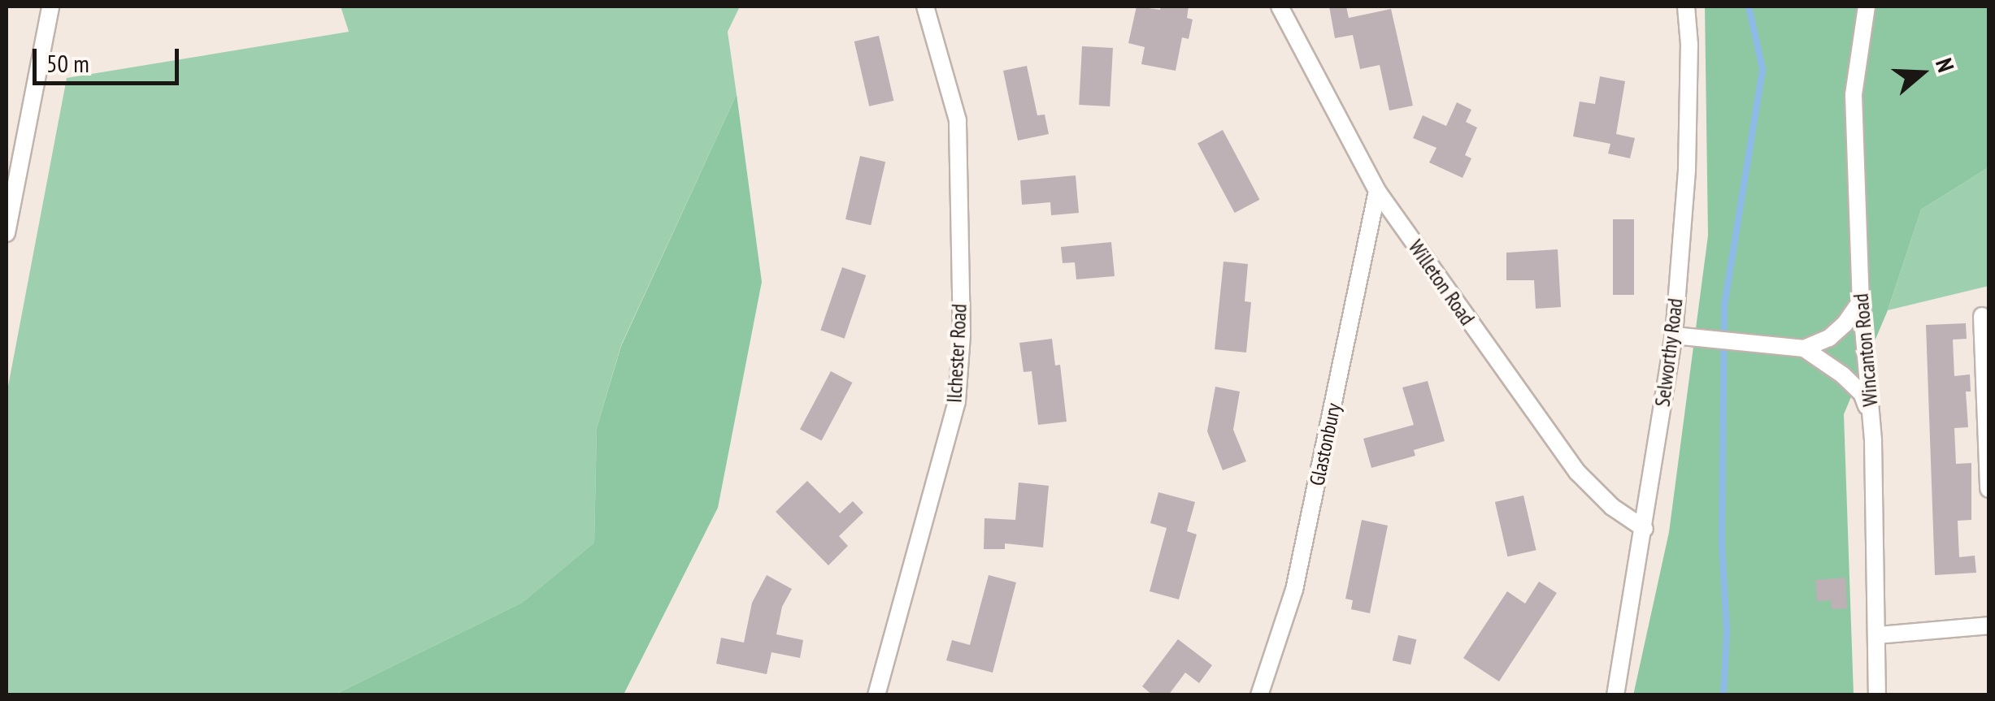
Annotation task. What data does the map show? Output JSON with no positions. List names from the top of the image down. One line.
{"streets":{"street":["Willeton Road","Wincanton Road","Selworthy Road","Ilchester Road","Glastonbury"]},"crossings":[["Willeton Road","Selworthy Road"],["Willeton Road","Glastonbury"]],"scale_bar":"50 m","north":"right"}
